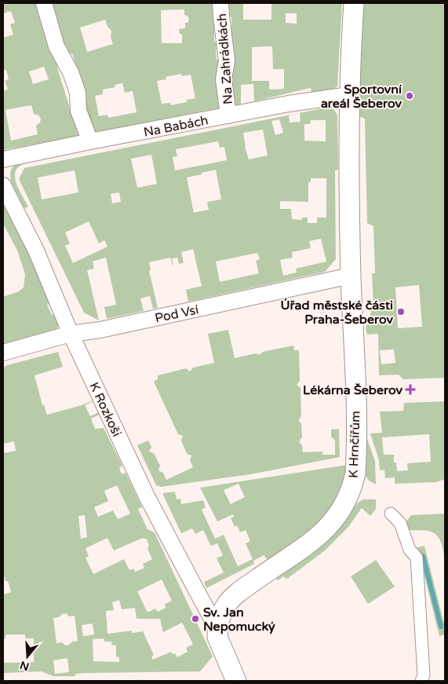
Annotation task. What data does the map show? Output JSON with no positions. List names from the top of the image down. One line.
{"streets":{"street":["Na Zahrádkách","Na Babách","Pod Vsí","K Rozkoši","K Hrnčířům"]},"crossings":[["Na Zahrádkách","Na Babách"],["Na Babách","K Hrnčířům"],["Pod Vsí","K Rozkoši"],["Pod Vsí","K Hrnčířům"],["K Rozkoši","K Hrnčířům"]],"places":{"other":["Sportovní areál Šeberov","Úřad městské části Praha-Šeberov","Sv. Jan Nepomucký"],"health":["Lékárna Šeberov"]},"north":"bottom"}
